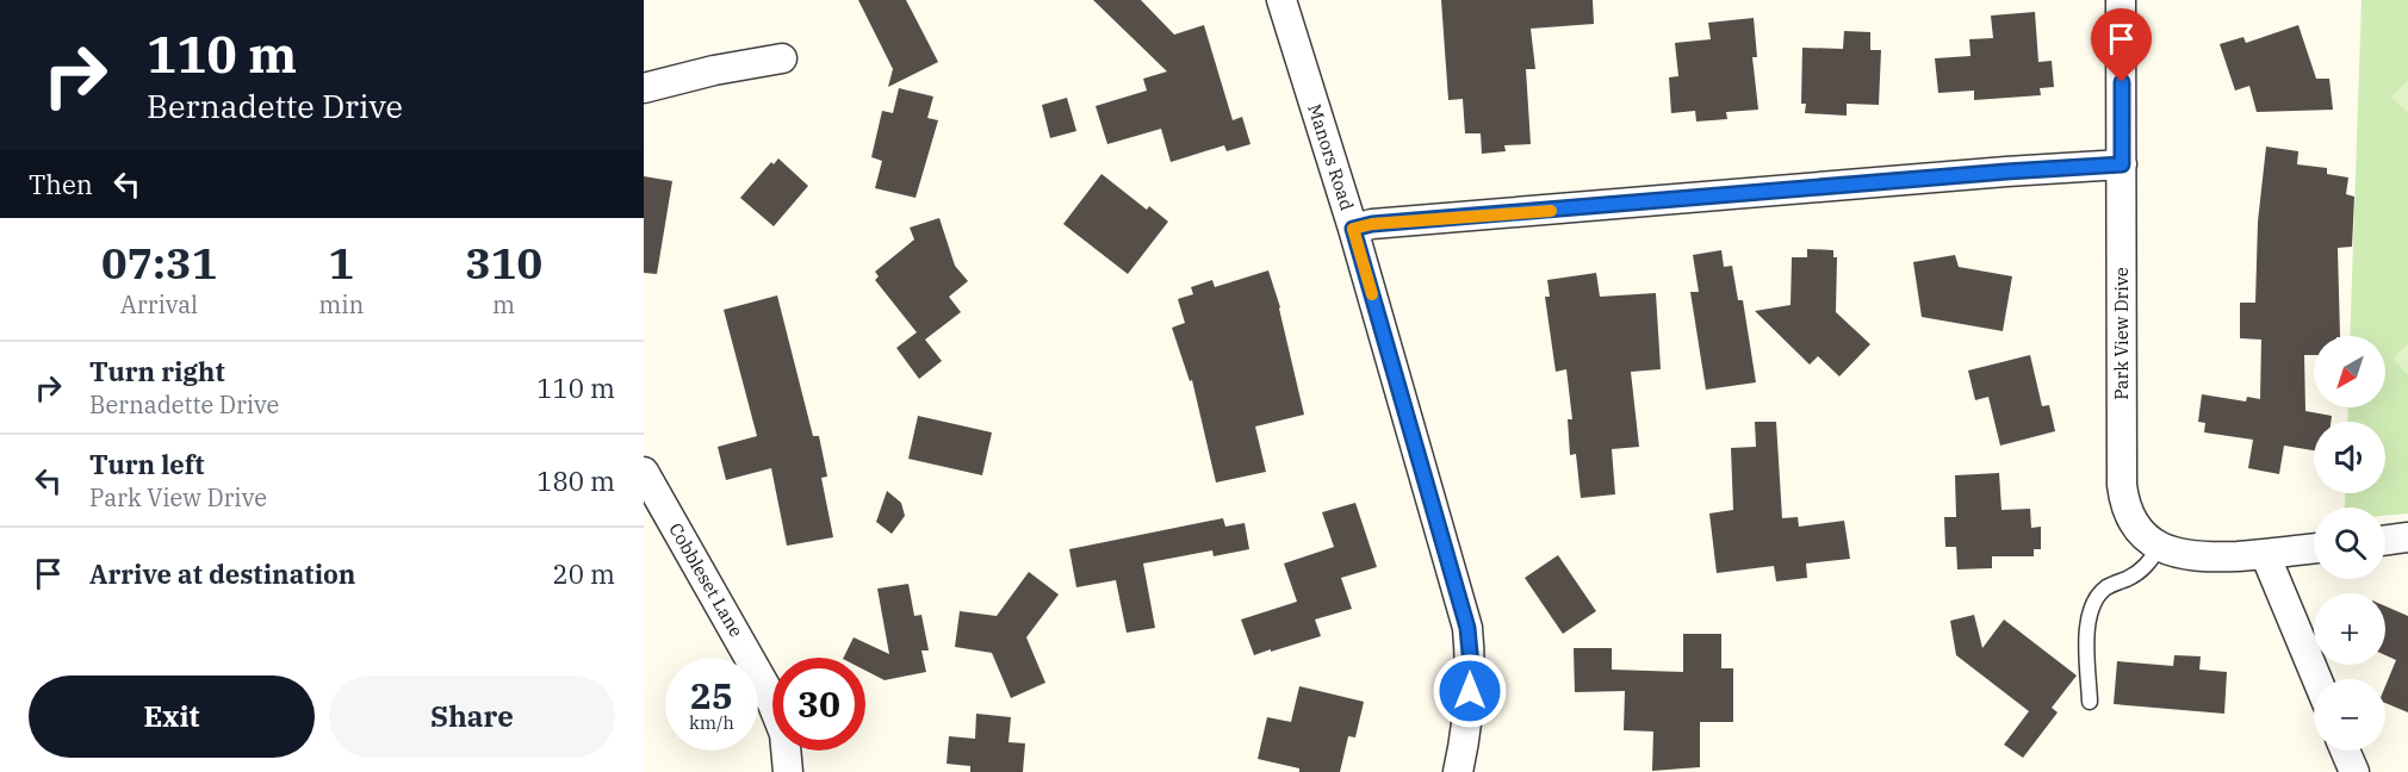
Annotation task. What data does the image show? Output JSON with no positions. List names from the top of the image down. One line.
{"streets":{"street":["Manors Road","Park View Drive","Cobbleset Lane"]},"north":"bottom left","page":{"turn":["110 m","Bernadette Drive"],"then":"Then","eta":["07:31","Arrival","1","min","310","m"],"map_buttons":["+","−"],"list":[{"name":"Turn right","note":"Bernadette Drive","value":"110 m"},{"name":"Turn left","note":"Park View Drive","value":"180 m"},{"name":"Arrive at destination","value":"20 m"}],"speed":"25 km/h","limit":"30","buttons":["Exit","Share"]}}
